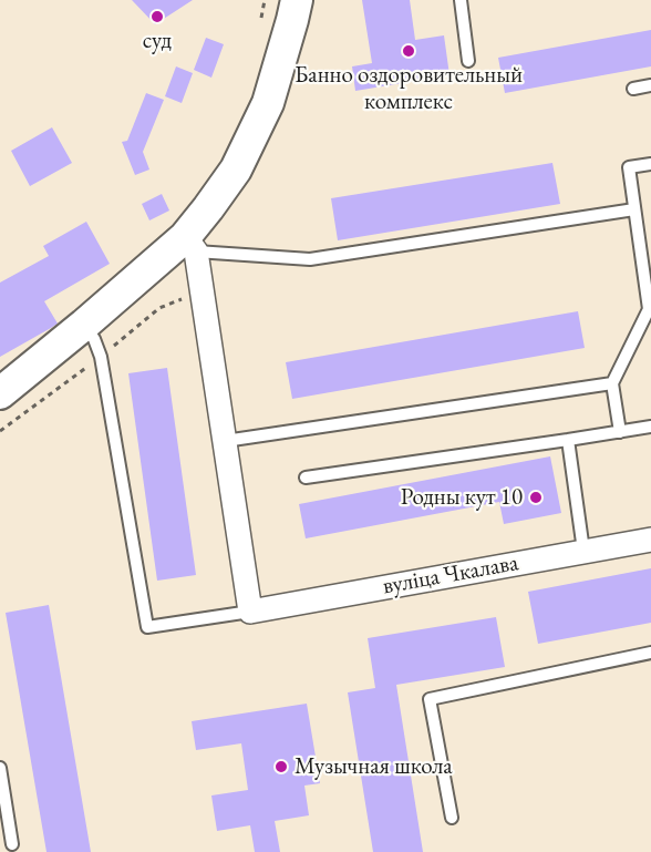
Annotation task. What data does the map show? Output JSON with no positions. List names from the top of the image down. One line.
{"streets":{"street":["вуліца Чкалава"]},"places":["суд","Банно оздоровительный комплекс","Родны кут 10","Музычная школа"]}
